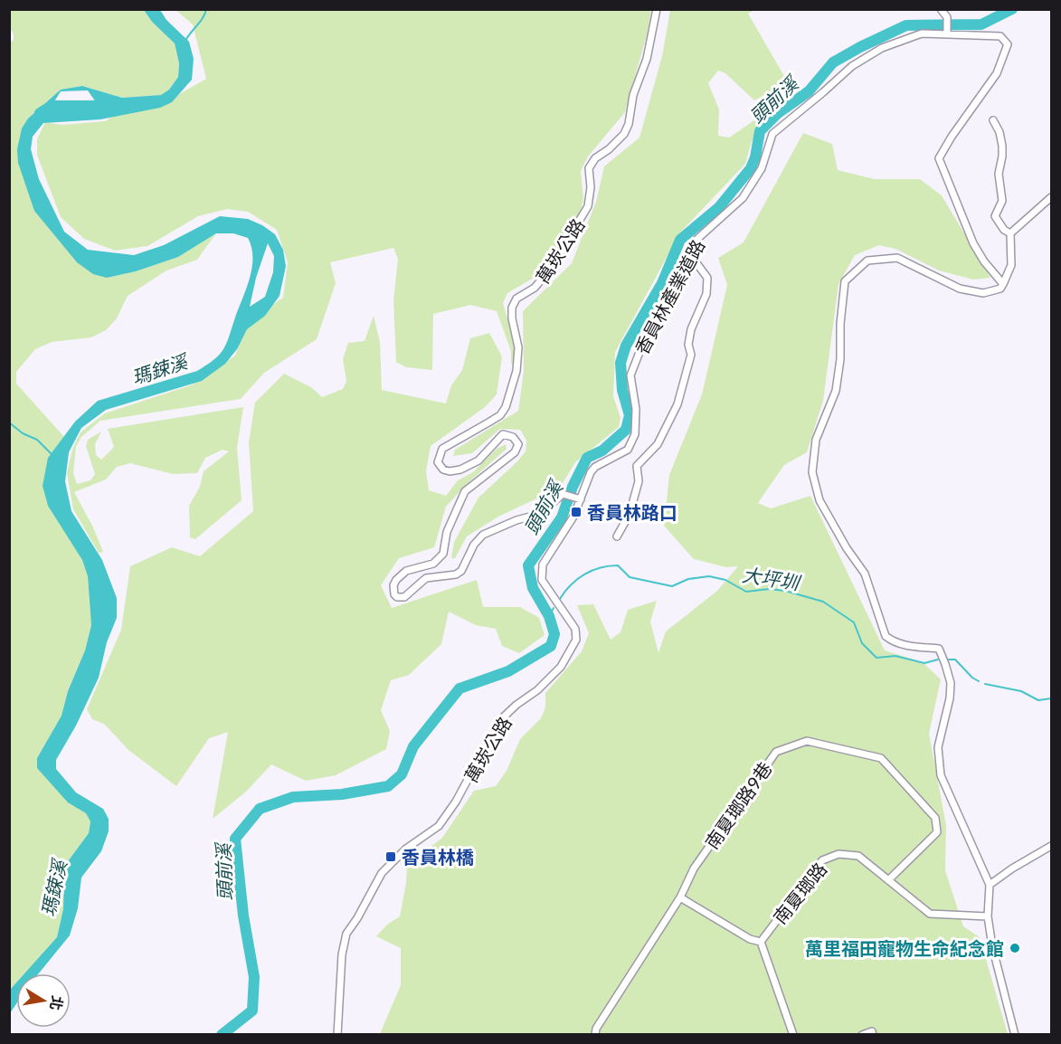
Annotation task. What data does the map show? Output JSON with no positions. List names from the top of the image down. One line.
{"streets":{"street":["萬崁公路","香員林產業道路","南夏瑯路9巷","南夏瑯路"]},"crossings":[["萬崁公路","香員林產業道路"],["南夏瑯路9巷","南夏瑯路"]],"water":["頭前溪","瑪鋉溪","大坪圳"],"places":{"transit":["香員林路口","香員林橋"],"other":["萬里福田寵物生命紀念館"]},"north":"right"}
